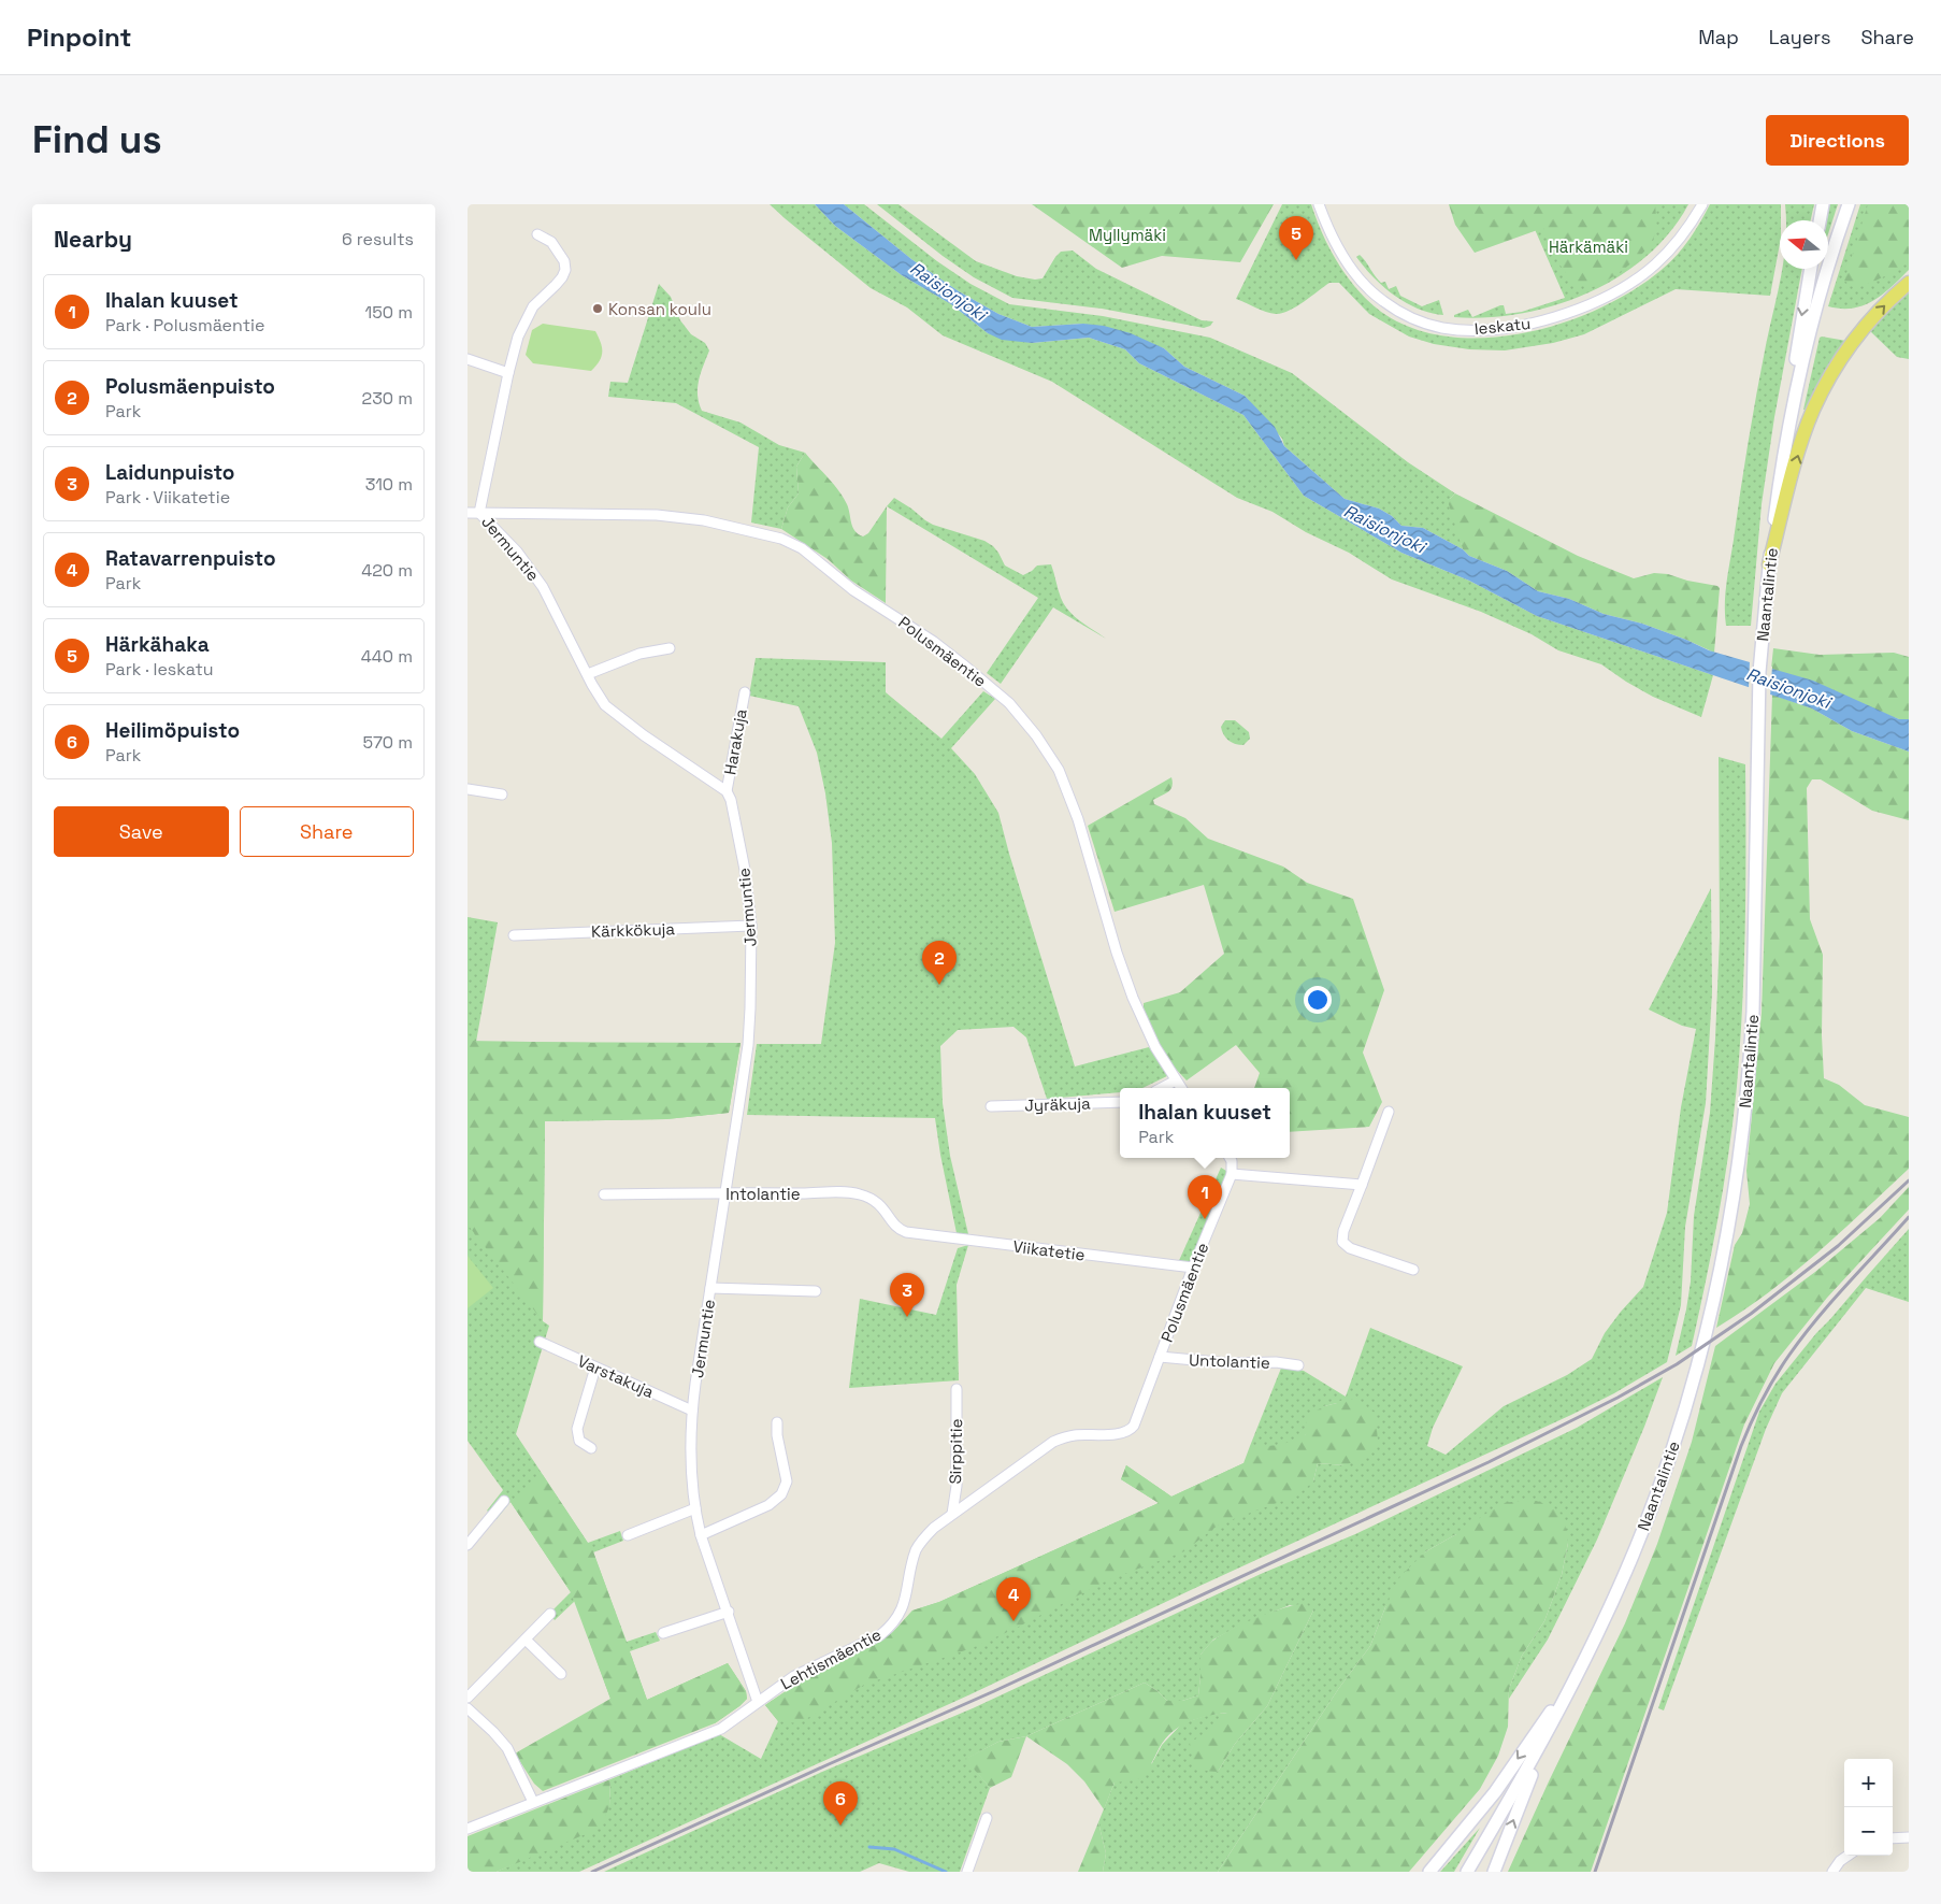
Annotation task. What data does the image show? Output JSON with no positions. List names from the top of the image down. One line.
{"streets":{"main road":["Naantalintie"],"street":["Ieskatu","Jermuntie","Polusmäentie","Harakuja","Kärkkökuja","Jyräkuja","Intolantie","Viikatetie","Untolantie","Varstakuja","Sirppitie","Lehtismäentie"]},"crossings":[["Jermuntie","Polusmäentie"],["Jermuntie","Harakuja"],["Jermuntie","Kärkkökuja"],["Jermuntie","Intolantie"],["Jermuntie","Varstakuja"],["Jermuntie","Lehtismäentie"],["Polusmäentie","Viikatetie"],["Polusmäentie","Untolantie"],["Polusmäentie","Lehtismäentie"],["Intolantie","Viikatetie"],["Sirppitie","Lehtismäentie"]],"water":["Raisionjoki"],"parks":["Myllymäki","Härkämäki"],"places":["Konsan koulu"],"north":"left","page":{"header":"Pinpoint","nav":["Map","Layers","Share"],"buttons":["Directions",["Save","Share"]],"title":"Find us","heading":["Nearby","6 results"],"pins":["5","2","1","3","4","6"],"list":[{"mark":"1","name":"Ihalan kuuset","note":"Park · Polusmäentie","value":"150 m"},{"mark":"2","name":"Polusmäenpuisto","note":"Park","value":"230 m"},{"mark":"3","name":"Laidunpuisto","note":"Park · Viikatetie","value":"310 m"},{"mark":"4","name":"Ratavarrenpuisto","note":"Park","value":"420 m"},{"mark":"5","name":"Härkähaka","note":"Park · Ieskatu","value":"440 m"},{"mark":"6","name":"Heilimöpuisto","note":"Park","value":"570 m"}],"popup":["Ihalan kuuset","Park"],"map_buttons":["+","−"]}}
